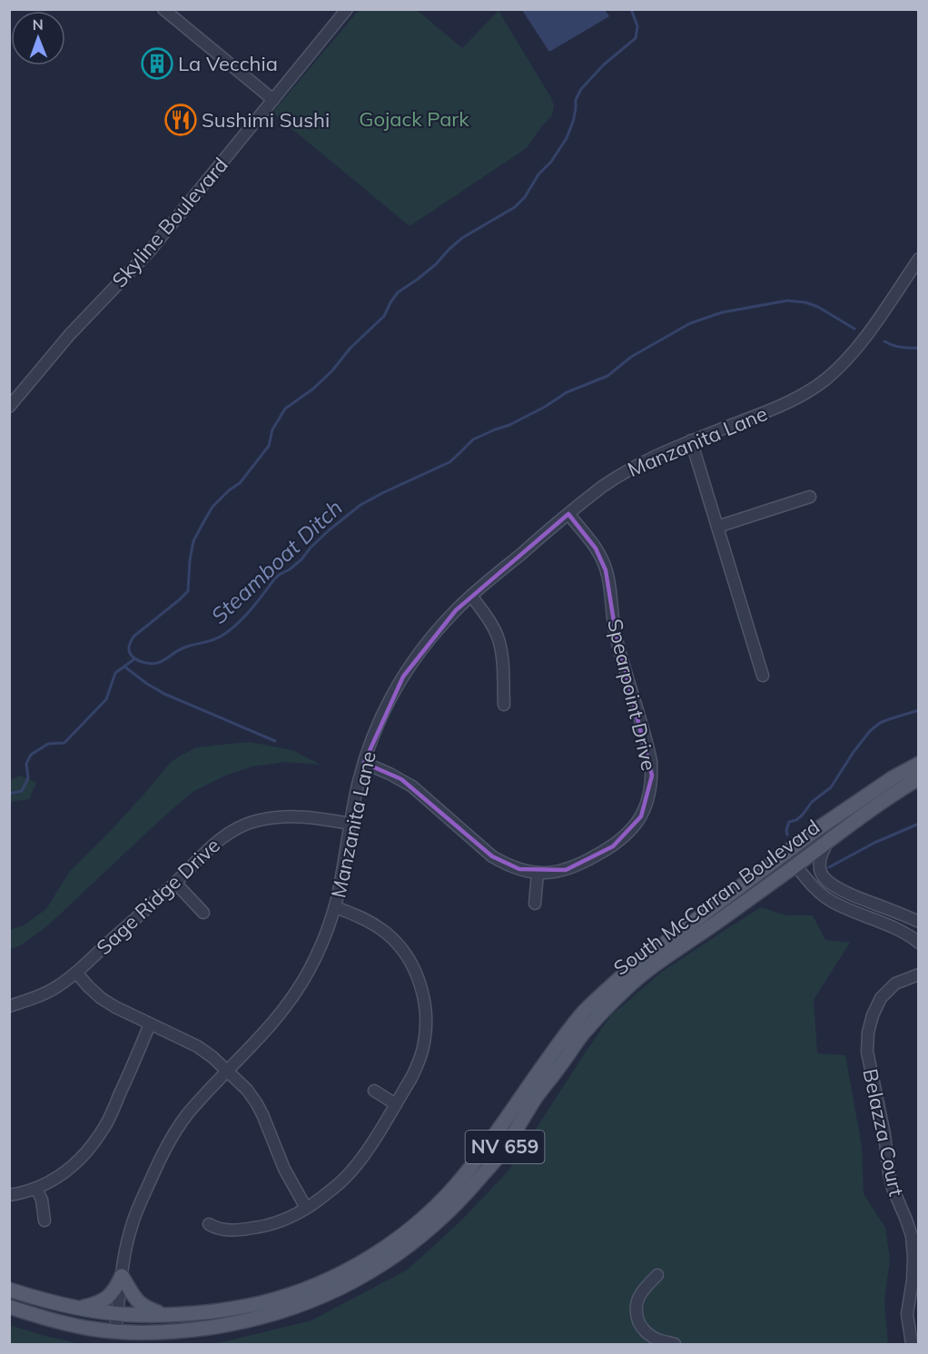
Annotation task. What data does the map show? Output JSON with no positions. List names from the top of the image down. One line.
{"streets":{"main road":["South McCarran Boulevard","NV 659"],"street":["Skyline Boulevard","Manzanita Lane","Spearpoint Drive","Sage Ridge Drive","Belazza Court"]},"crossings":[["Manzanita Lane","Spearpoint Drive"],["Manzanita Lane","Sage Ridge Drive"],["Manzanita Lane","South McCarran Boulevard"]],"water":["Steamboat Ditch"],"parks":["Gojack Park"],"places":{"building":["La Vecchia"],"restaurant":["Sushimi Sushi"]},"north":"top"}
